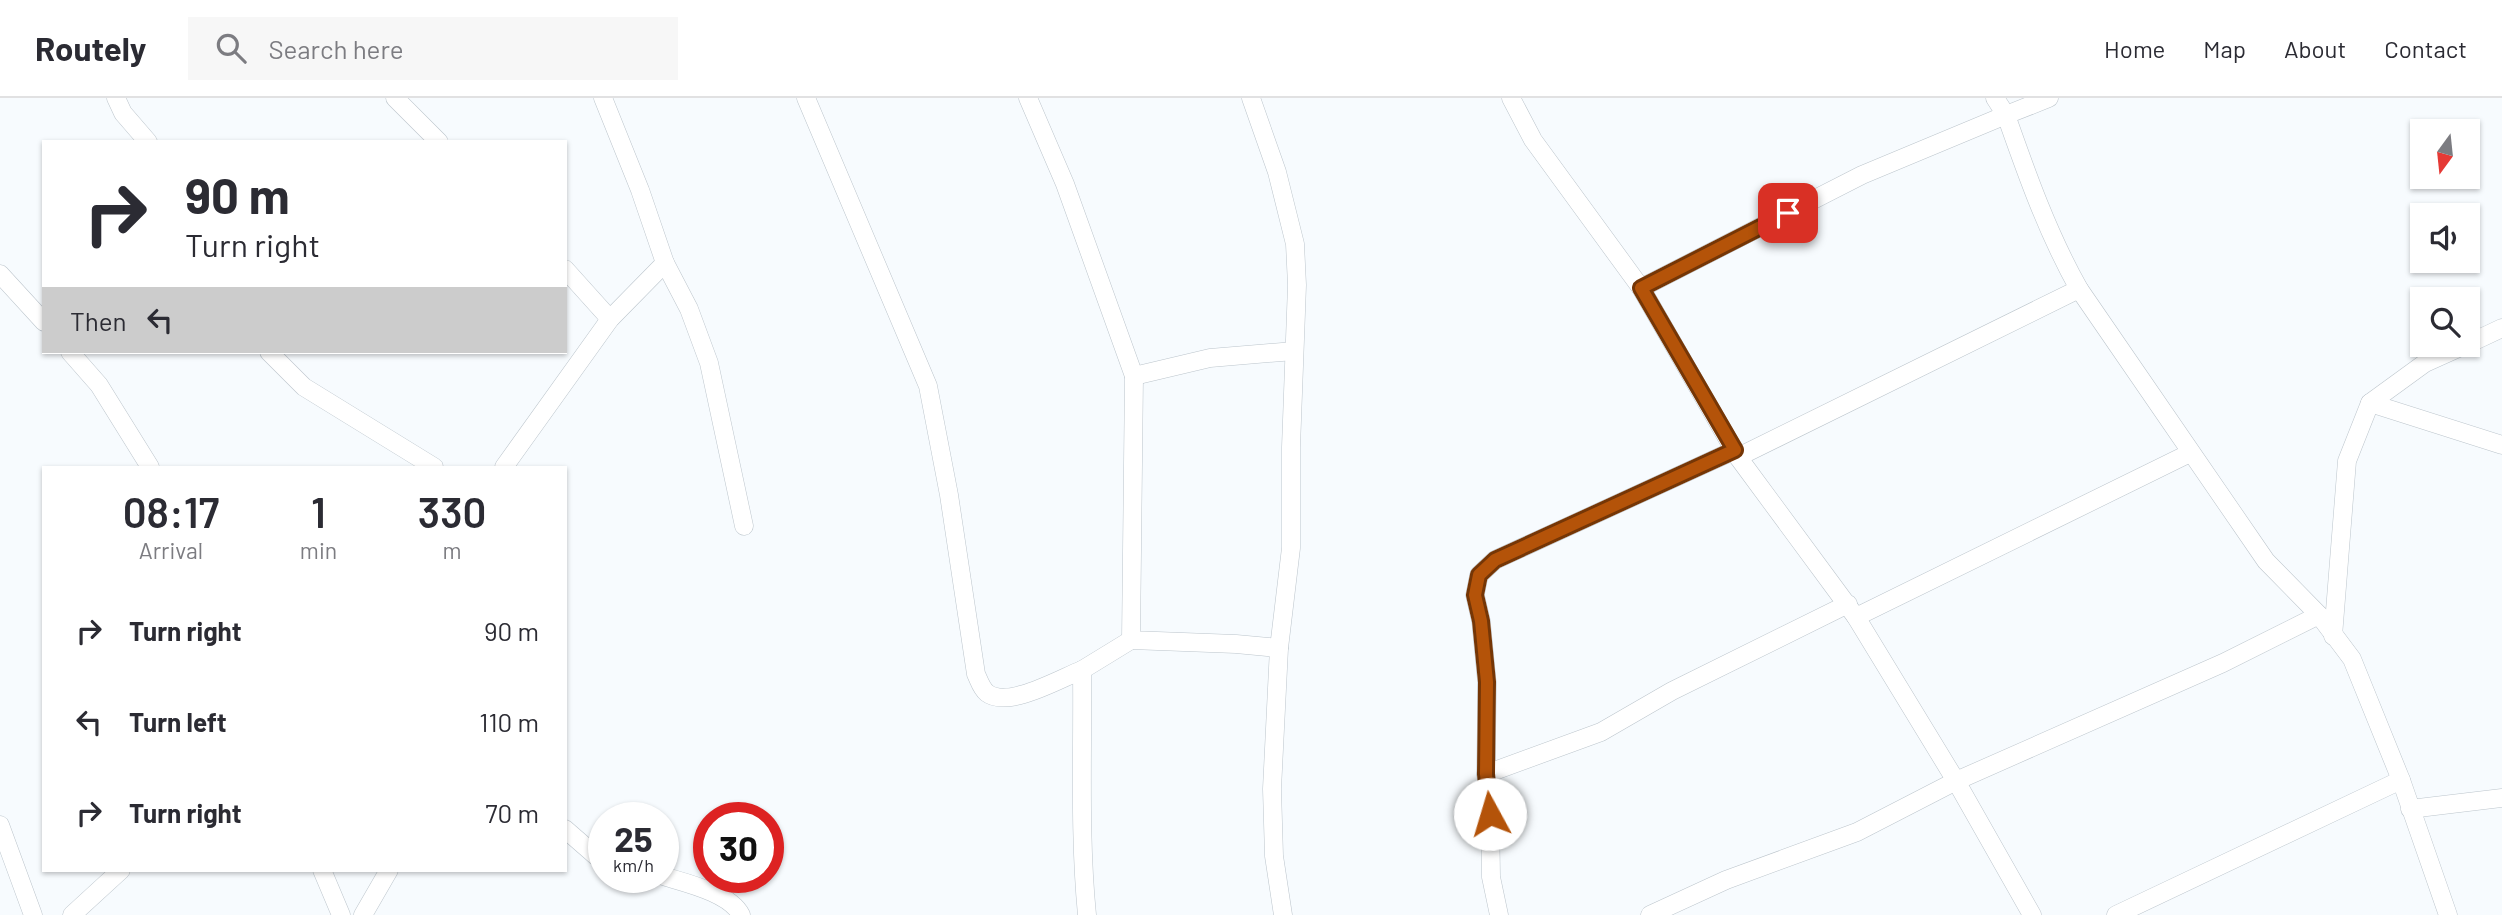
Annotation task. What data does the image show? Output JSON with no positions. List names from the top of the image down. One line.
{"north":"bottom","page":{"header":"Routely","search":"Search here","nav":["Home","Map","About","Contact"],"turn":["90 m","Turn right"],"then":"Then","eta":["08:17","Arrival","1","min","330","m"],"list":[{"name":"Turn right","value":"90 m"},{"name":"Turn left","value":"110 m"},{"name":"Turn right","value":"70 m"}],"speed":"25 km/h","limit":"30"}}
